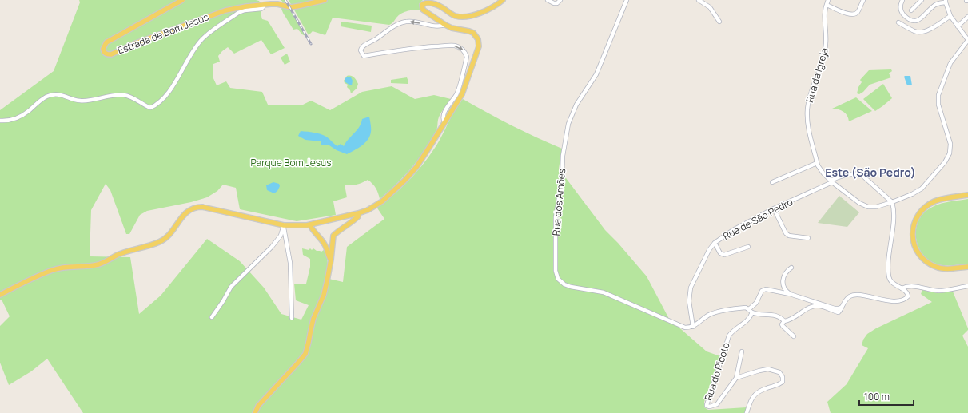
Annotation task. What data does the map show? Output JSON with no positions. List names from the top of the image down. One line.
{"streets":{"main road":["Estrada de Bom Jesus"],"street":["Rua da Igreja","Rua dos Amões","Rua de São Pedro","Rua do Picoto"]},"crossings":[["Rua da Igreja","Rua de São Pedro"],["Rua dos Amões","Rua de São Pedro"]],"districts":["Este (São Pedro)"],"parks":["Parque Bom Jesus"],"scale_bar":"100 m"}
